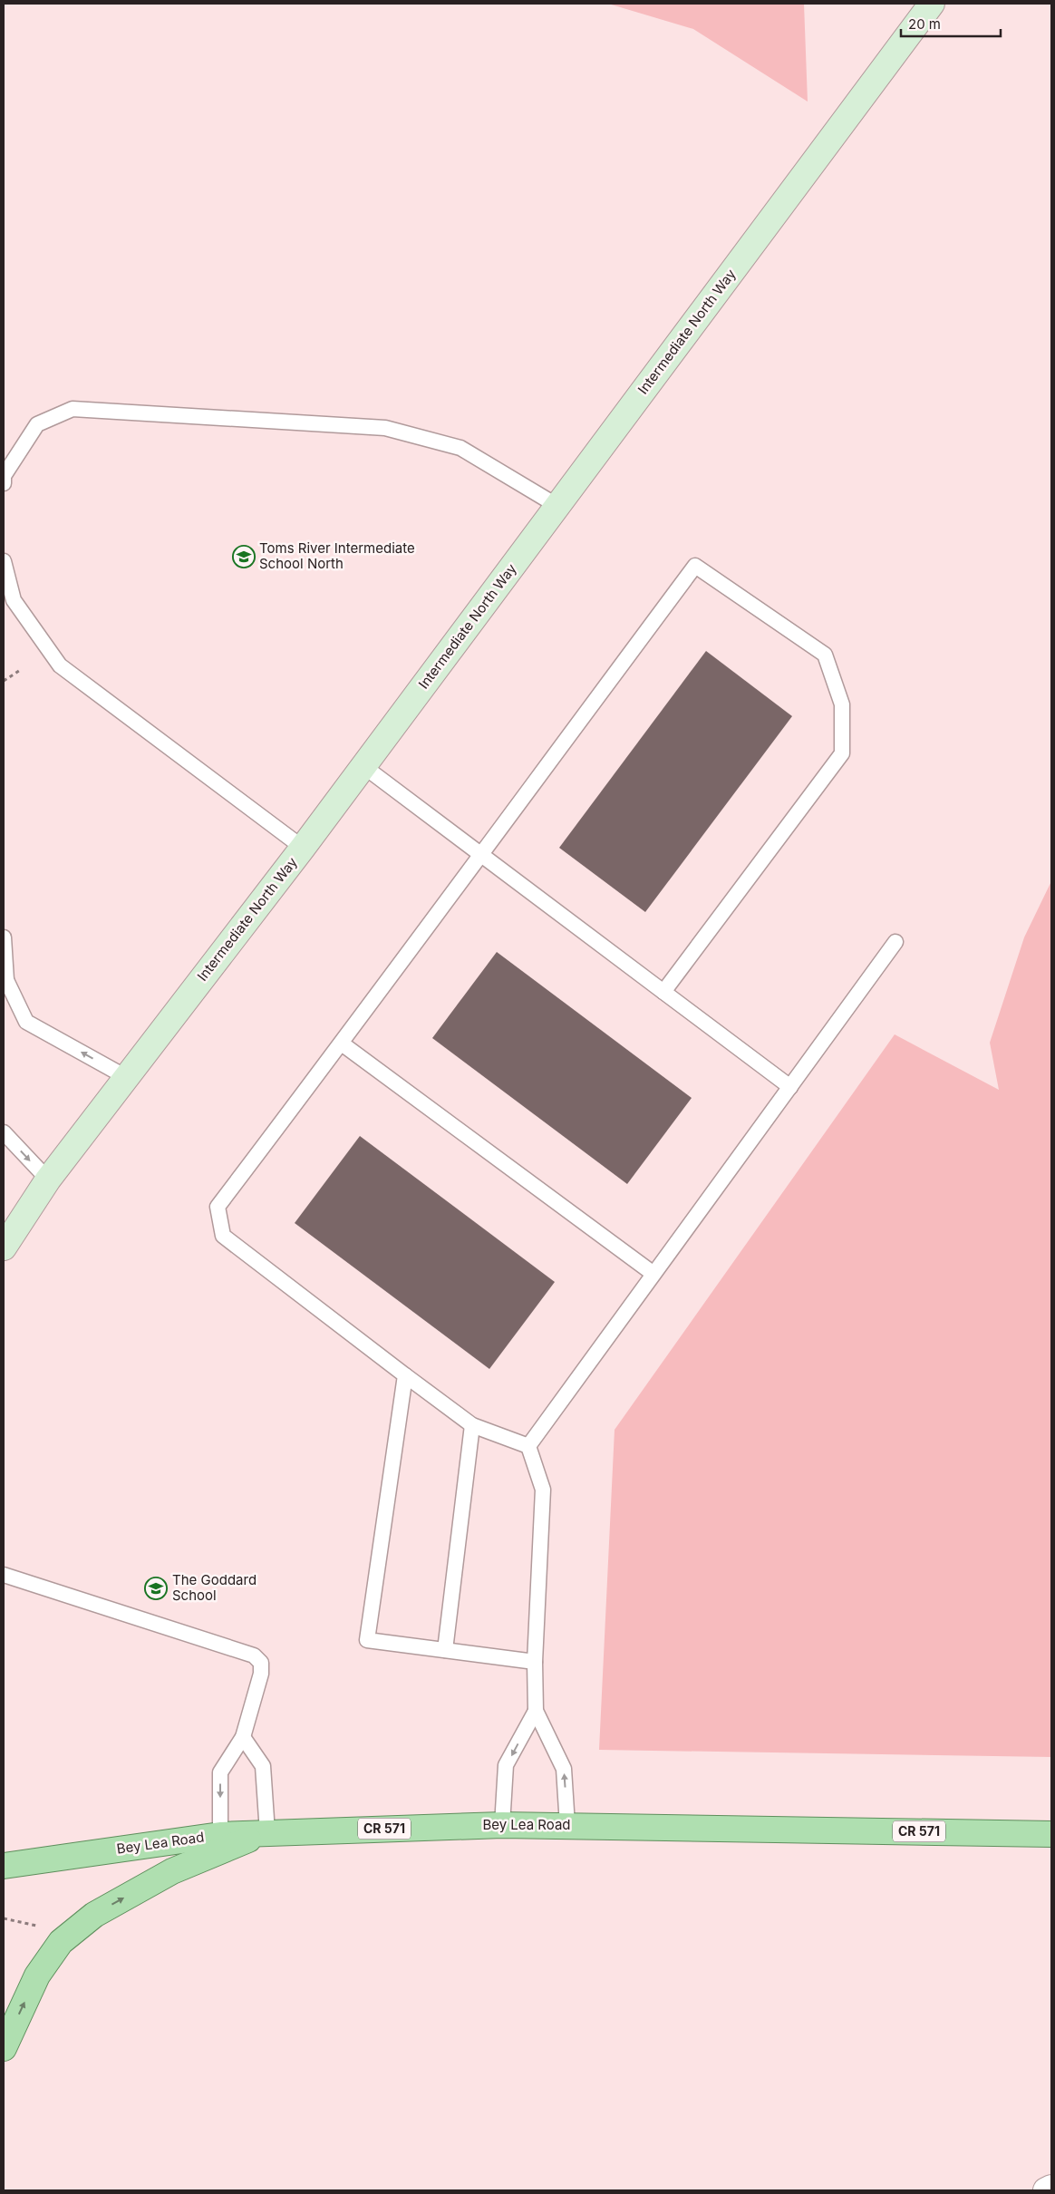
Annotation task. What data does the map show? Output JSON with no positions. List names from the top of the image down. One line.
{"streets":{"main road":["Bey Lea Road","CR 571"],"street":["Intermediate North Way"]},"places":{"school or university":["Toms River Intermediate School North","The Goddard School"]},"scale_bar":"20 m"}
